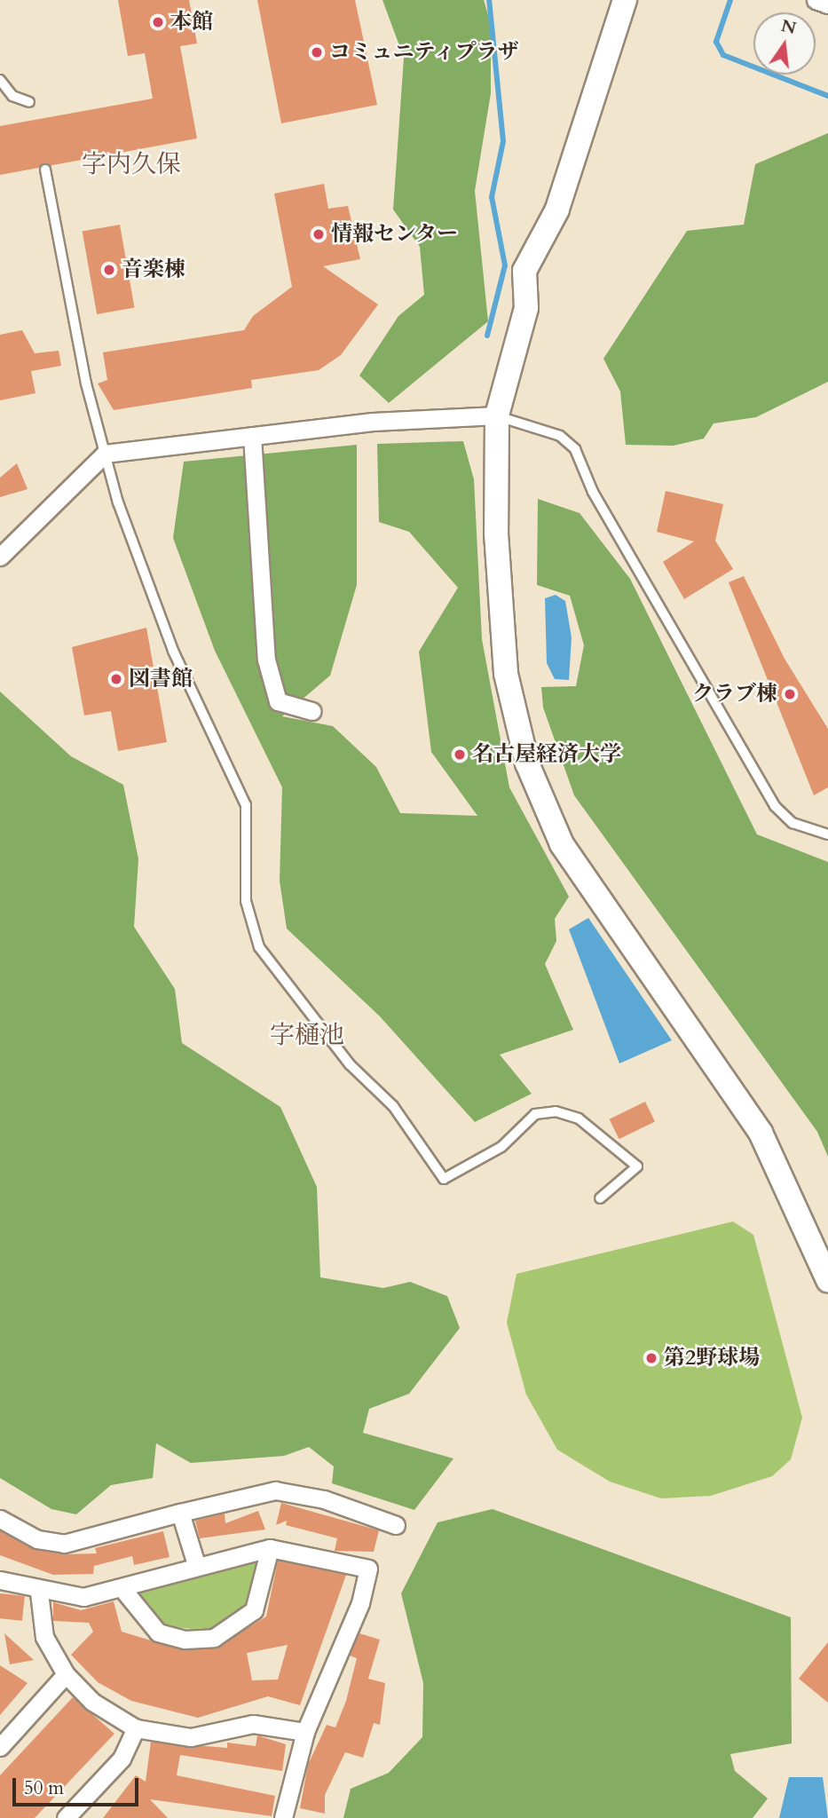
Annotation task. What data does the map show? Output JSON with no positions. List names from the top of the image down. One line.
{"districts":["字内久保","字樋池"],"places":["本館","コミュニティプラザ","情報センター","音楽棟","図書館","クラブ棟","名古屋経済大学","第2野球場"],"scale_bar":"50 m","north":"top"}
